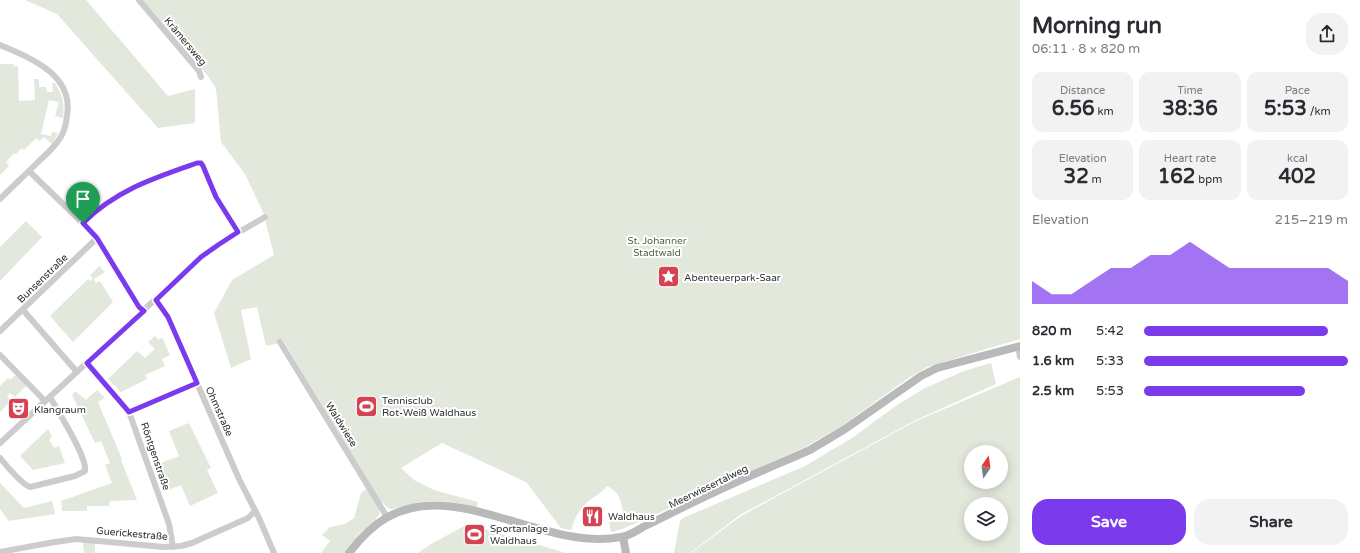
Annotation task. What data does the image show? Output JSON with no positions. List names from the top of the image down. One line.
{"streets":{"main road":["Meerwiesertalweg"],"street":["Krämersweg","Bunsenstraße","Ohmstraße","Waldwiese","Röntgenstraße","Guerickestraße"]},"crossings":[["Ohmstraße","Guerickestraße"],["Waldwiese","Meerwiesertalweg"],["Röntgenstraße","Guerickestraße"]],"parks":["St. Johanner Stadtwald"],"places":{"place":["Abenteuerpark-Saar"],"sports":["Tennisclub Rot-Weiß Waldhaus","Sportanlage Waldhaus"],"theatre":["Klangraum"],"restaurant":["Waldhaus"]},"north":"top","page":{"heading":["Morning run","06:11 · 8 × 820 m"],"stats":[["Distance","6.56 km"],["Time","38:36"],["Pace","5:53 /km"],["Elevation","32 m"],["Heart rate","162 bpm"],["kcal","402"]],"chart":["Elevation","215–219 m"],"list":[{"name":"820 m","note":"5:42"},{"name":"1.6 km","note":"5:33"},{"name":"2.5 km","note":"5:53"}],"buttons":["Save","Share"]}}
